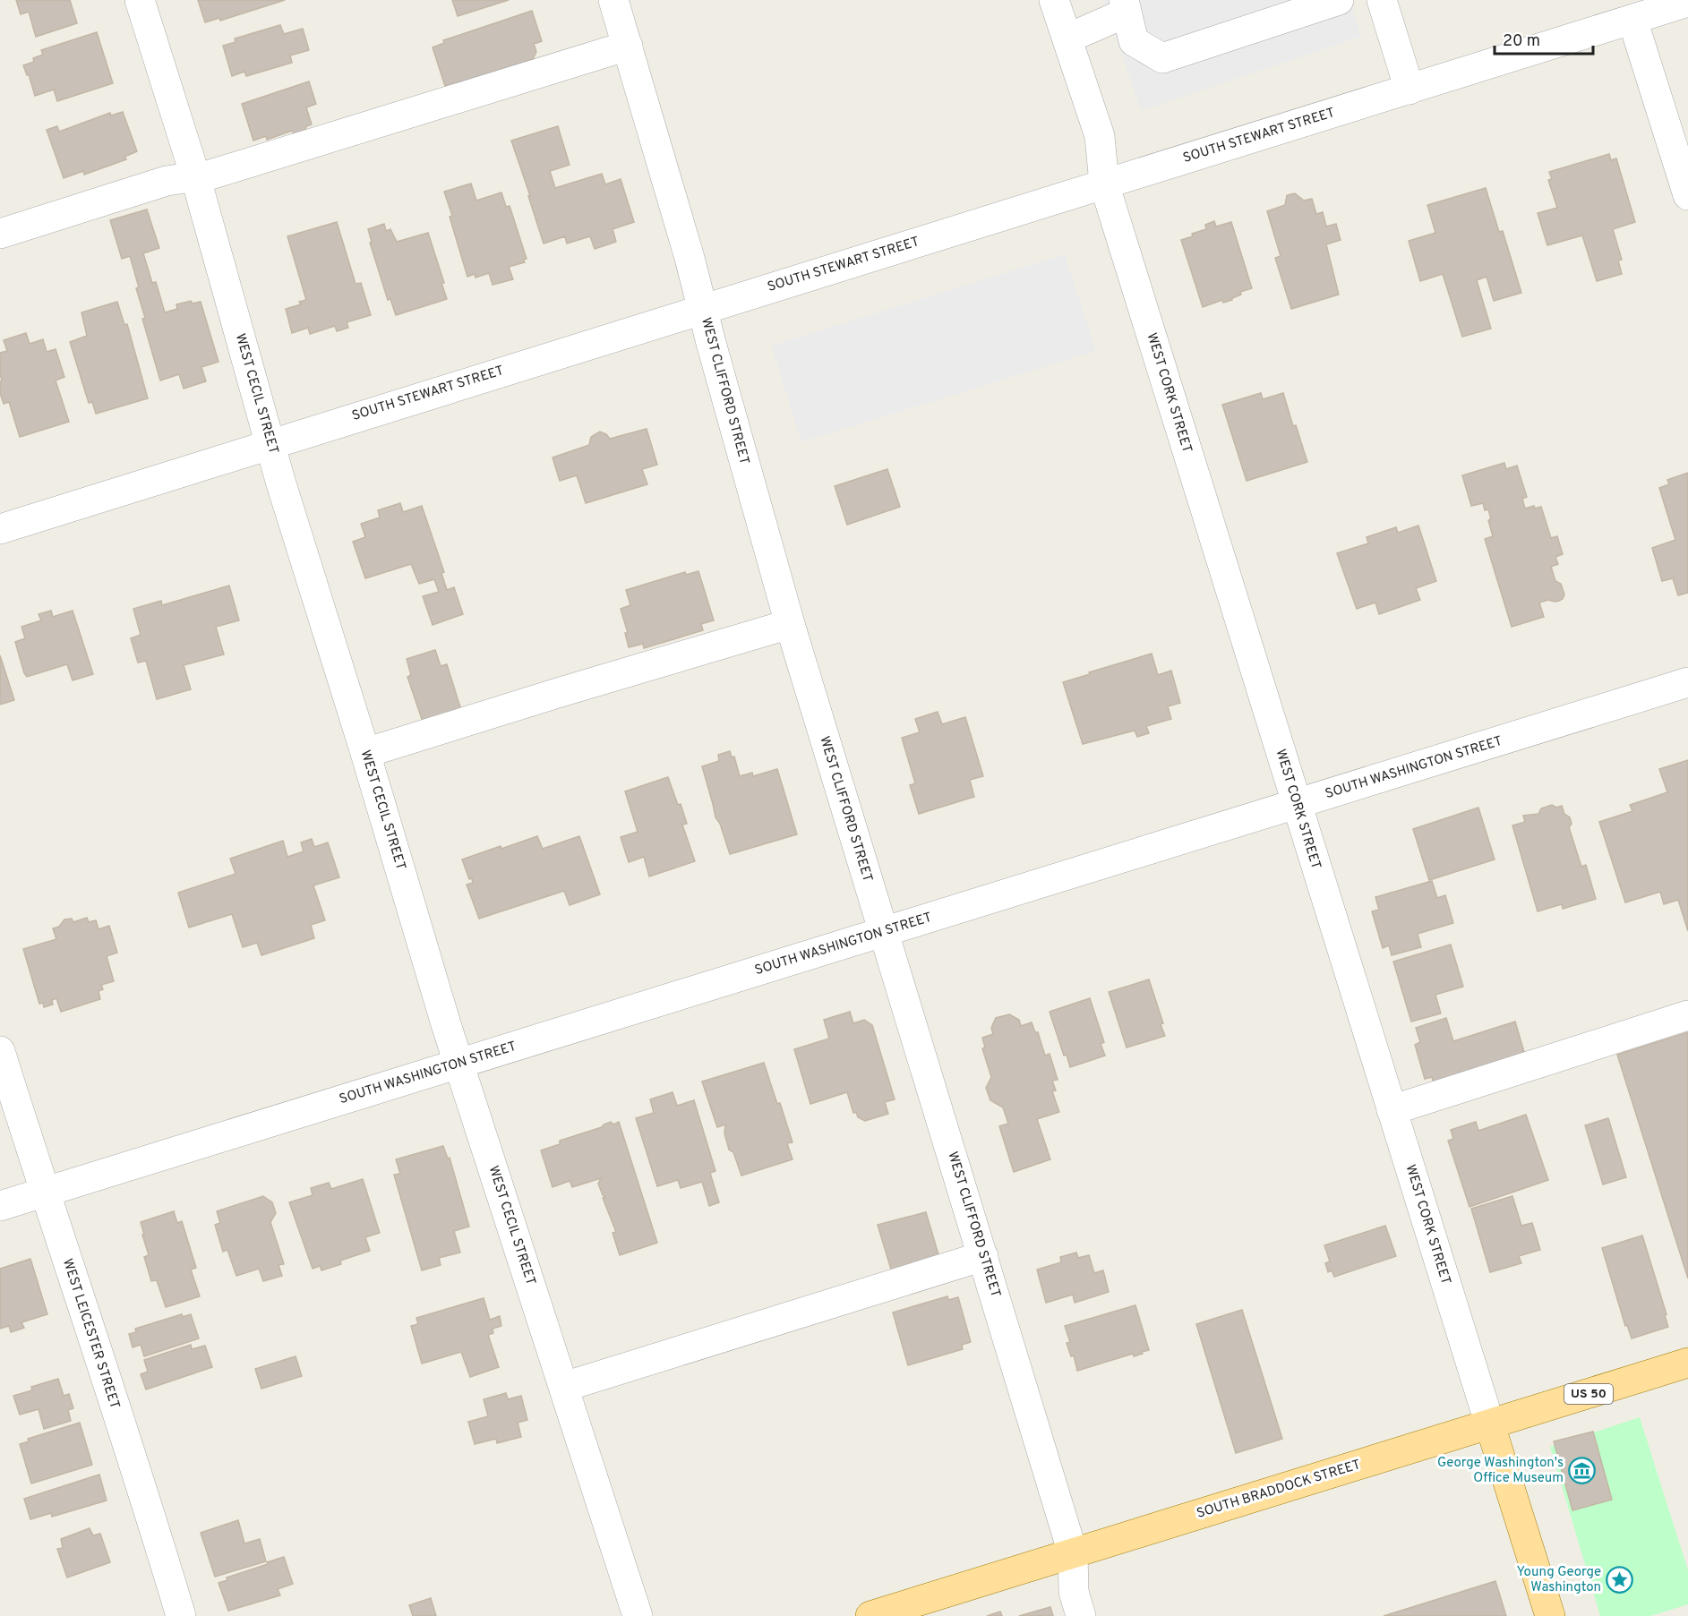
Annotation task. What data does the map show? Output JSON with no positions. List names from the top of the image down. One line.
{"streets":{"main road":["WEST CORK STREET","US 50","SOUTH BRADDOCK STREET"],"street":["SOUTH STEWART STREET","WEST CLIFFORD STREET","WEST CECIL STREET","SOUTH WASHINGTON STREET","WEST LEICESTER STREET"]},"crossings":[["SOUTH STEWART STREET","WEST CLIFFORD STREET"],["SOUTH STEWART STREET","WEST CORK STREET"],["SOUTH STEWART STREET","WEST CECIL STREET"],["WEST CLIFFORD STREET","SOUTH WASHINGTON STREET"],["WEST CLIFFORD STREET","SOUTH BRADDOCK STREET"],["WEST CORK STREET","SOUTH WASHINGTON STREET"],["WEST CORK STREET","SOUTH BRADDOCK STREET"],["WEST CECIL STREET","SOUTH WASHINGTON STREET"],["SOUTH WASHINGTON STREET","WEST LEICESTER STREET"]],"places":{"museum":["George Washington's Office Museum"],"place":["Young George Washington"]},"scale_bar":"20 m"}
